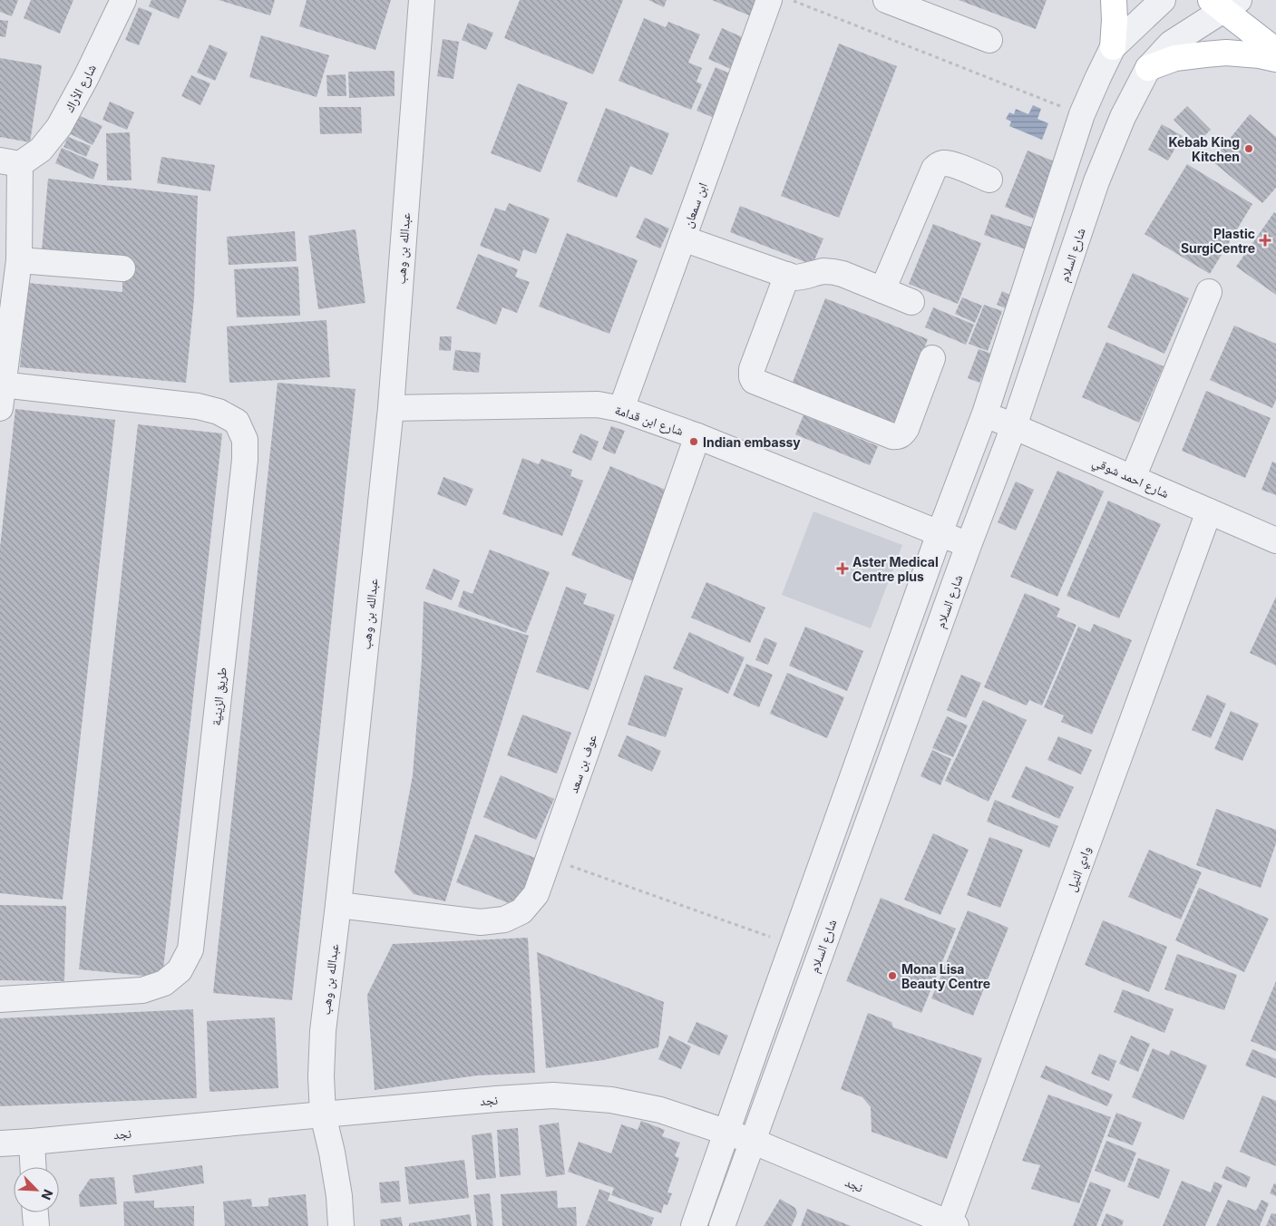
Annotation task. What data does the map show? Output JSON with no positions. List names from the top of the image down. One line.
{"streets":{"street":["شارع الأراك","ابن سمعان","عبدالله بن وهب","شارع السلام","شارع ابن قدامة","شارع احمد شوقي","طريق الزينية","عوف بن سعد","وادي النيل","نجد"]},"crossings":[["ابن سمعان","شارع ابن قدامة"],["عبدالله بن وهب","شارع ابن قدامة"],["عبدالله بن وهب","عوف بن سعد"],["عبدالله بن وهب","نجد"],["شارع السلام","شارع ابن قدامة"],["شارع السلام","شارع احمد شوقي"],["شارع السلام","نجد"],["شارع ابن قدامة","عوف بن سعد"],["شارع احمد شوقي","وادي النيل"],["وادي النيل","نجد"]],"places":{"other":["Kebab King Kitchen","Indian embassy","Mona Lisa Beauty Centre"],"health":["Plastic SurgiCentre","Aster Medical Centre plus"]},"north":"bottom right"}
